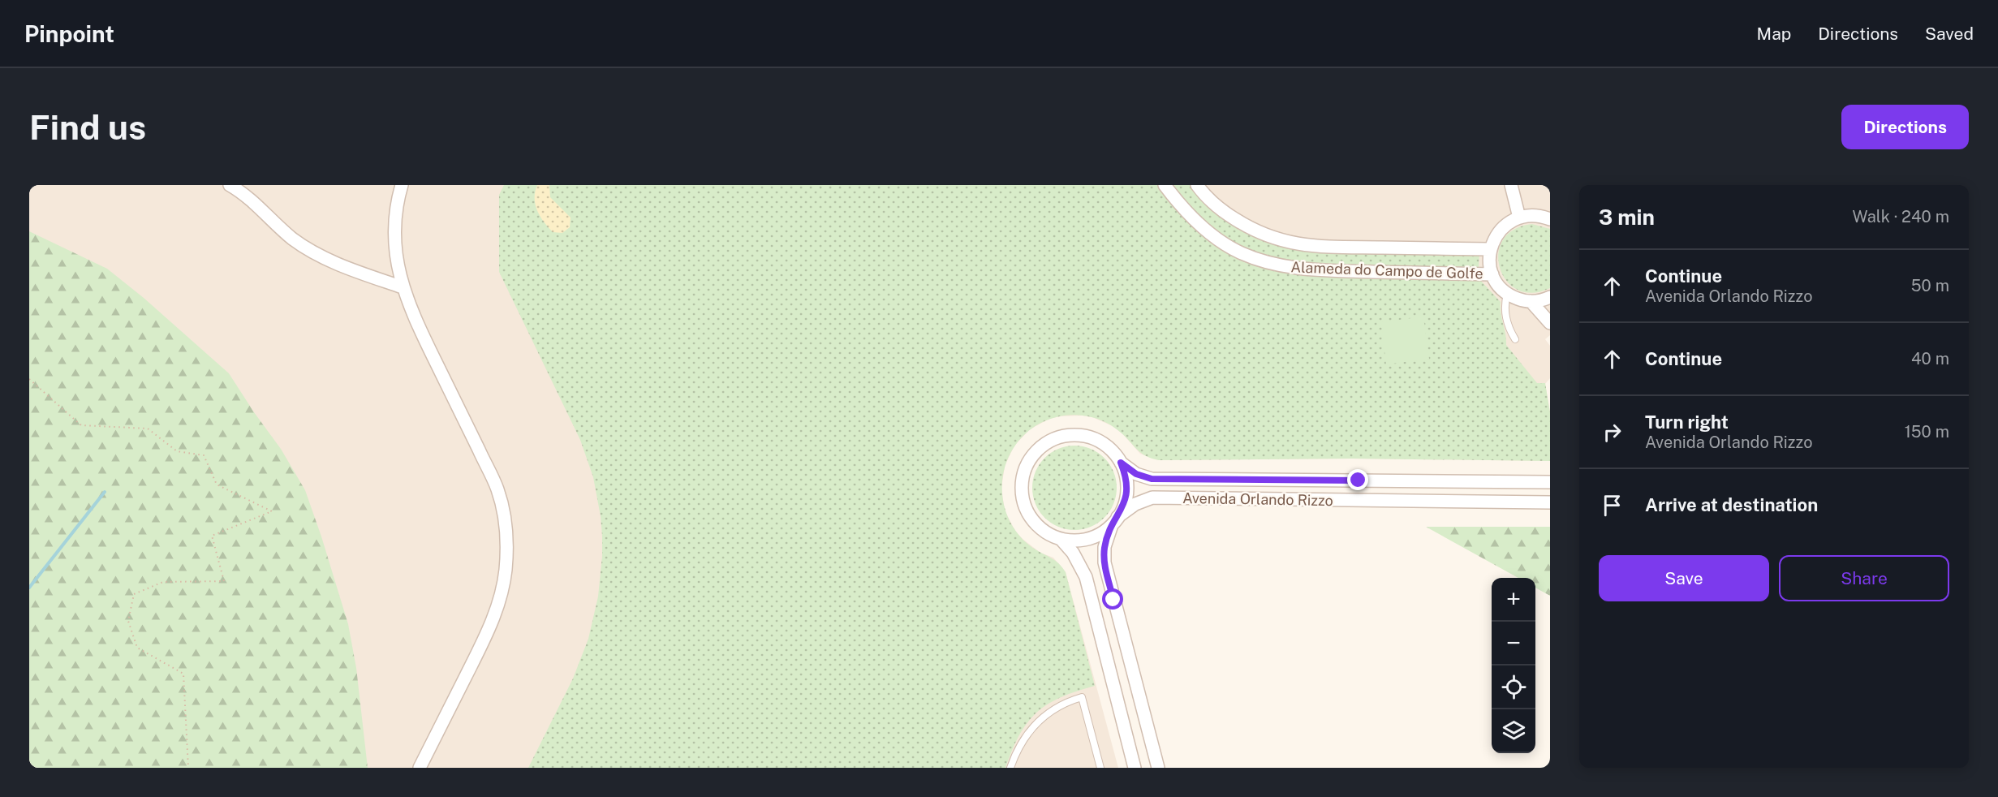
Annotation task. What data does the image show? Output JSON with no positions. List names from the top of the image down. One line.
{"streets":{"street":["Alameda do Campo de Golfe","Avenida Orlando Rizzo"]},"page":{"header":"Pinpoint","nav":["Map","Directions","Saved"],"buttons":["Directions",["Save","Share"]],"title":"Find us","heading":["3 min","Walk · 240 m"],"list":[["Continue","Avenida Orlando Rizzo","50 m"],["Continue","40 m"],["Turn right","Avenida Orlando Rizzo","150 m"],"Arrive at destination"],"map_buttons":["+","−"]}}
